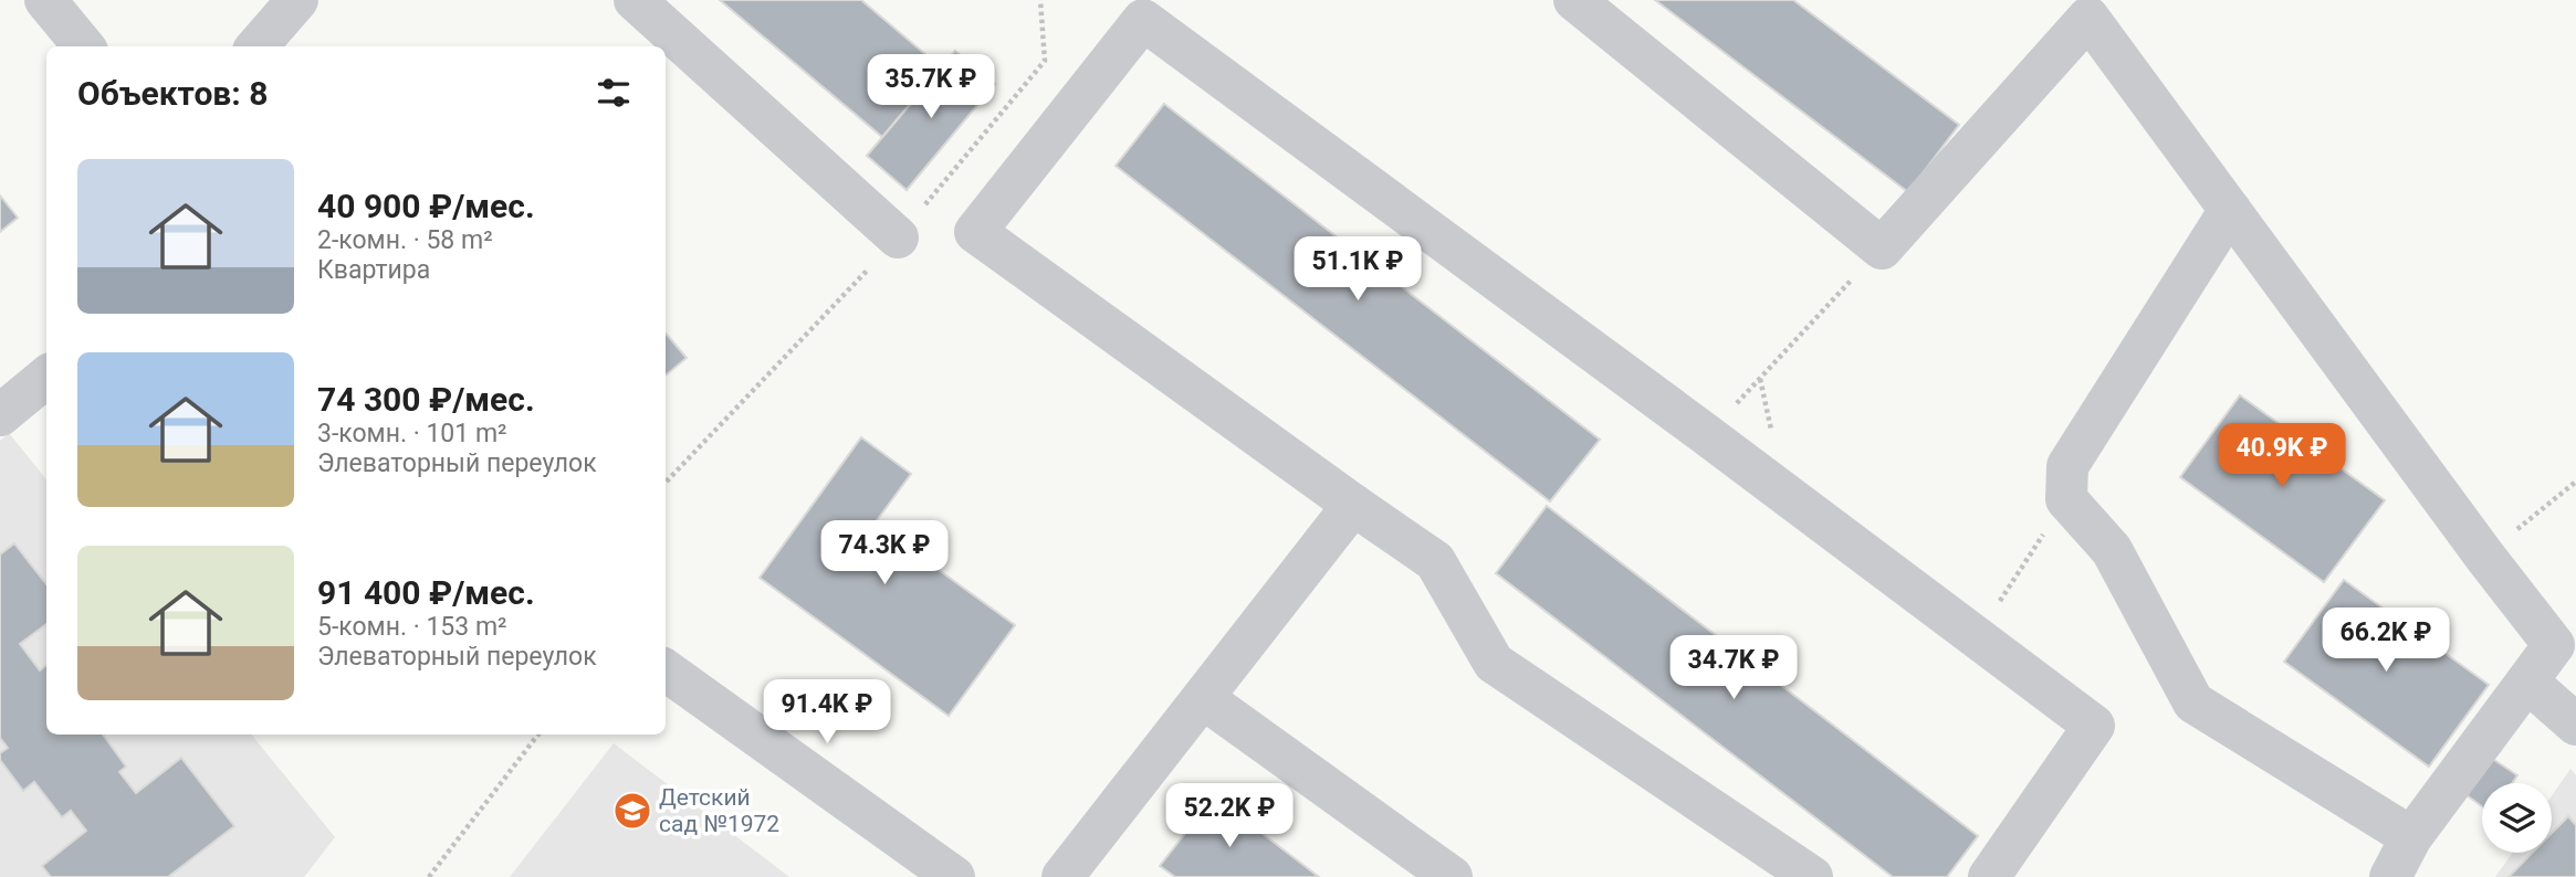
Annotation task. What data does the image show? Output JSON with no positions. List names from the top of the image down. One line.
{"places":{"school or university":["Детский сад №1972"]},"page":{"heading":"Объектов: 8","price":["35.7K ₽","51.1K ₽","40.9K ₽","74.3K ₽","66.2K ₽","34.7K ₽","91.4K ₽","52.2K ₽"],"list":[{"name":"40 900 ₽/мес.","note":"2-комн. · 58 m² · Квартира"},{"name":"74 300 ₽/мес.","note":"3-комн. · 101 m² · Элеваторный переулок"},{"name":"91 400 ₽/мес.","note":"5-комн. · 153 m² · Элеваторный переулок"}]}}
